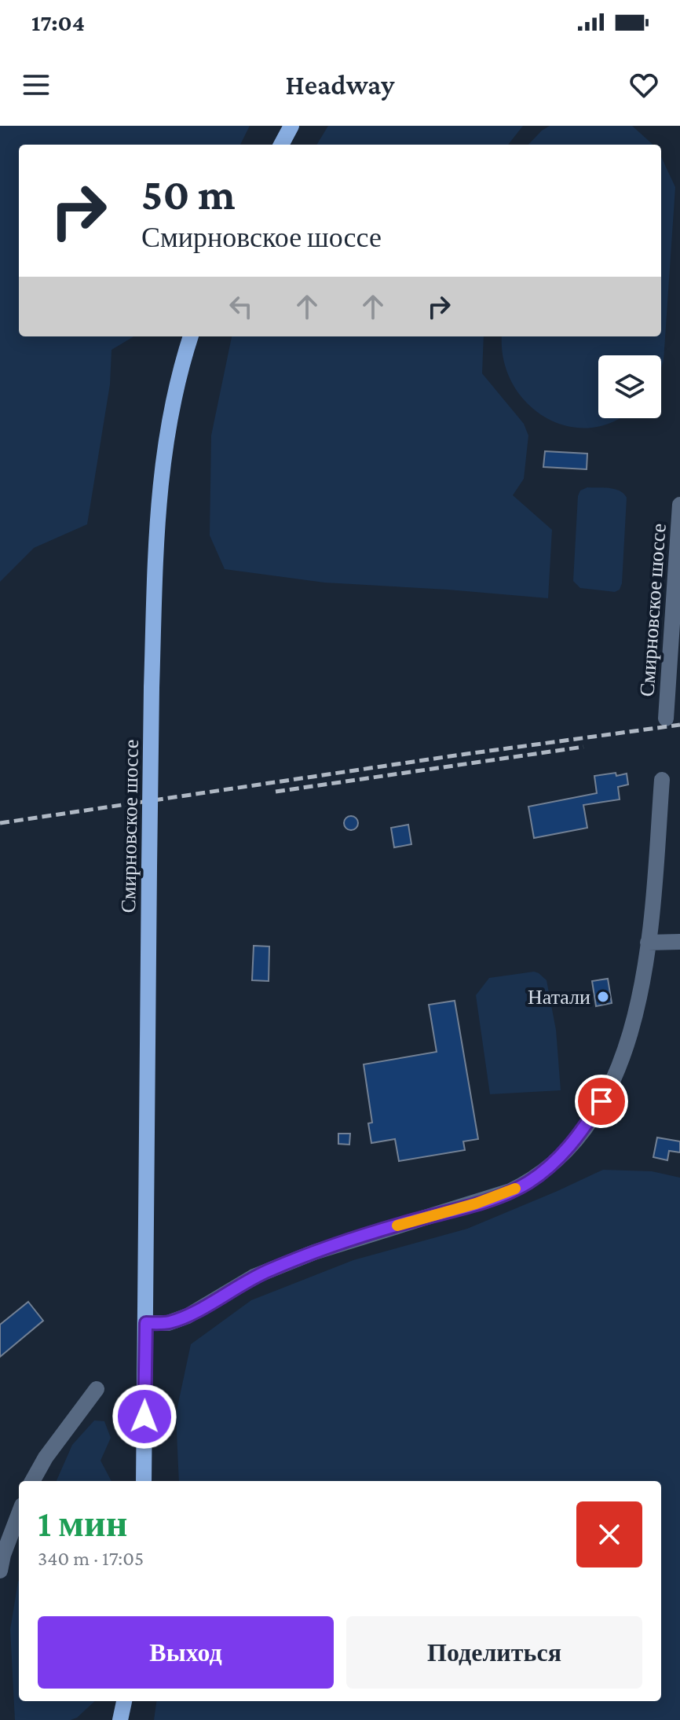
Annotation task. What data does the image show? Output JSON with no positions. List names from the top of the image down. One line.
{"streets":{"main road":["Смирновское шоссе"]},"places":["Натали"],"page":{"status":"17:04","header":"Headway","turn":["50 m","Смирновское шоссе"],"heading":["1 мин","340 m · 17:05"],"buttons":["Выход","Поделиться"]}}
